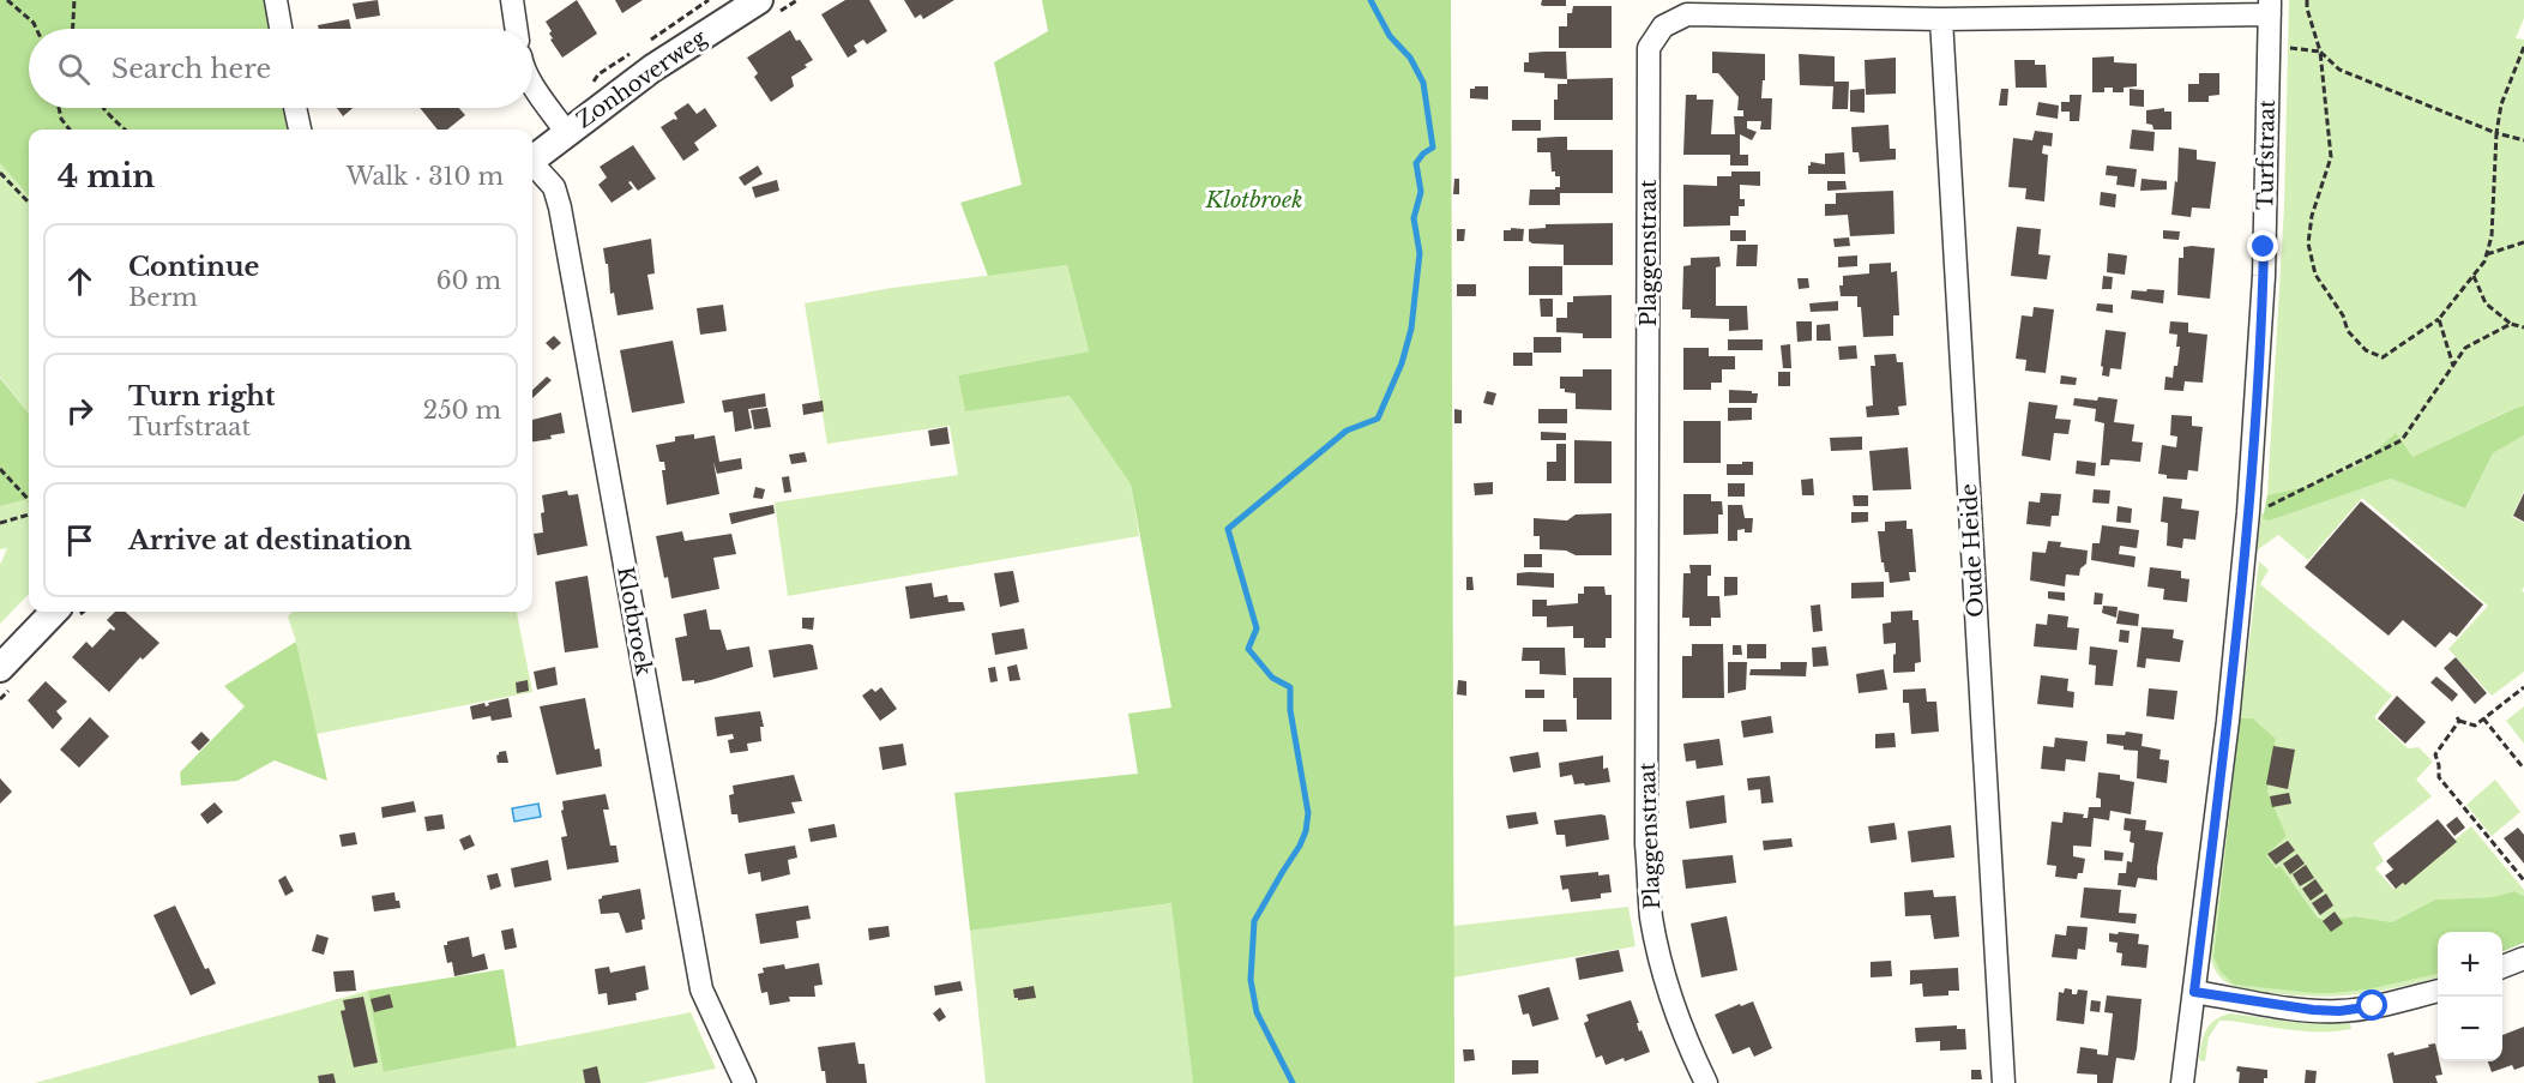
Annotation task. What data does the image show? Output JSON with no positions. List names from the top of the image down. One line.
{"streets":{"street":["Zonhoverweg","Turfstraat","Plaggenstraat","Oude Heide","Klotbroek"]},"crossings":[["Turfstraat","Plaggenstraat"],["Plaggenstraat","Oude Heide"]],"parks":["Klotbroek"],"page":{"search":"Search here","heading":["4 min","Walk · 310 m"],"list":[["Continue","Berm","60 m"],["Turn right","Turfstraat","250 m"],"Arrive at destination"],"map_buttons":["+","−"]}}
